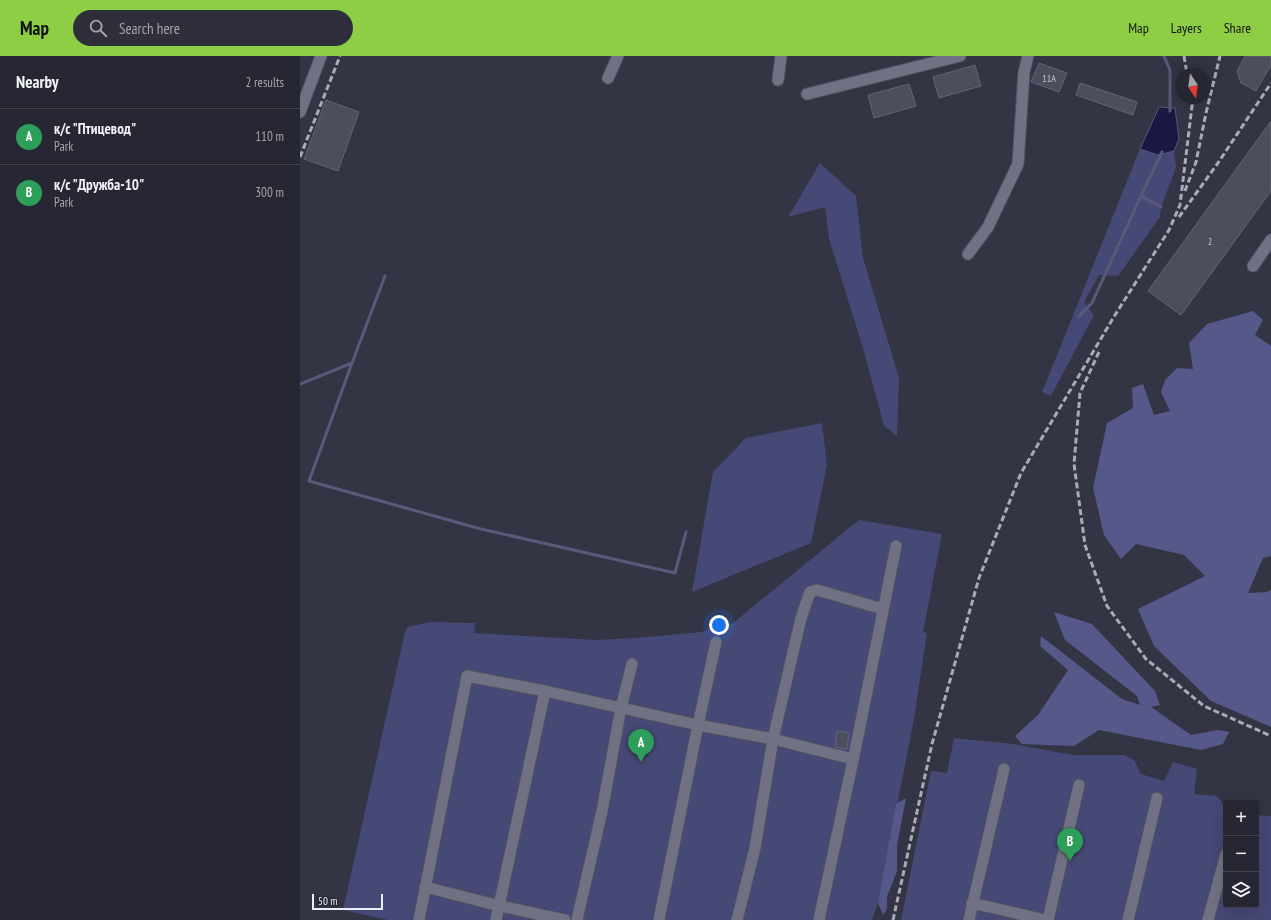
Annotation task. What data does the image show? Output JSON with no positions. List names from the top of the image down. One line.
{"house_numbers":["11А","2"],"scale_bar":"50 m","north":"bottom","page":{"header":"Map","search":"Search here","nav":["Map","Layers","Share"],"heading":["Nearby","2 results"],"list":[{"mark":"A","name":"к/с \"Птицевод\"","note":"Park","value":"110 m"},{"mark":"B","name":"к/с \"Дружба-10\"","note":"Park","value":"300 m"}],"pins":["A","B"],"map_buttons":["+","−"],"scale":"50 m"}}
